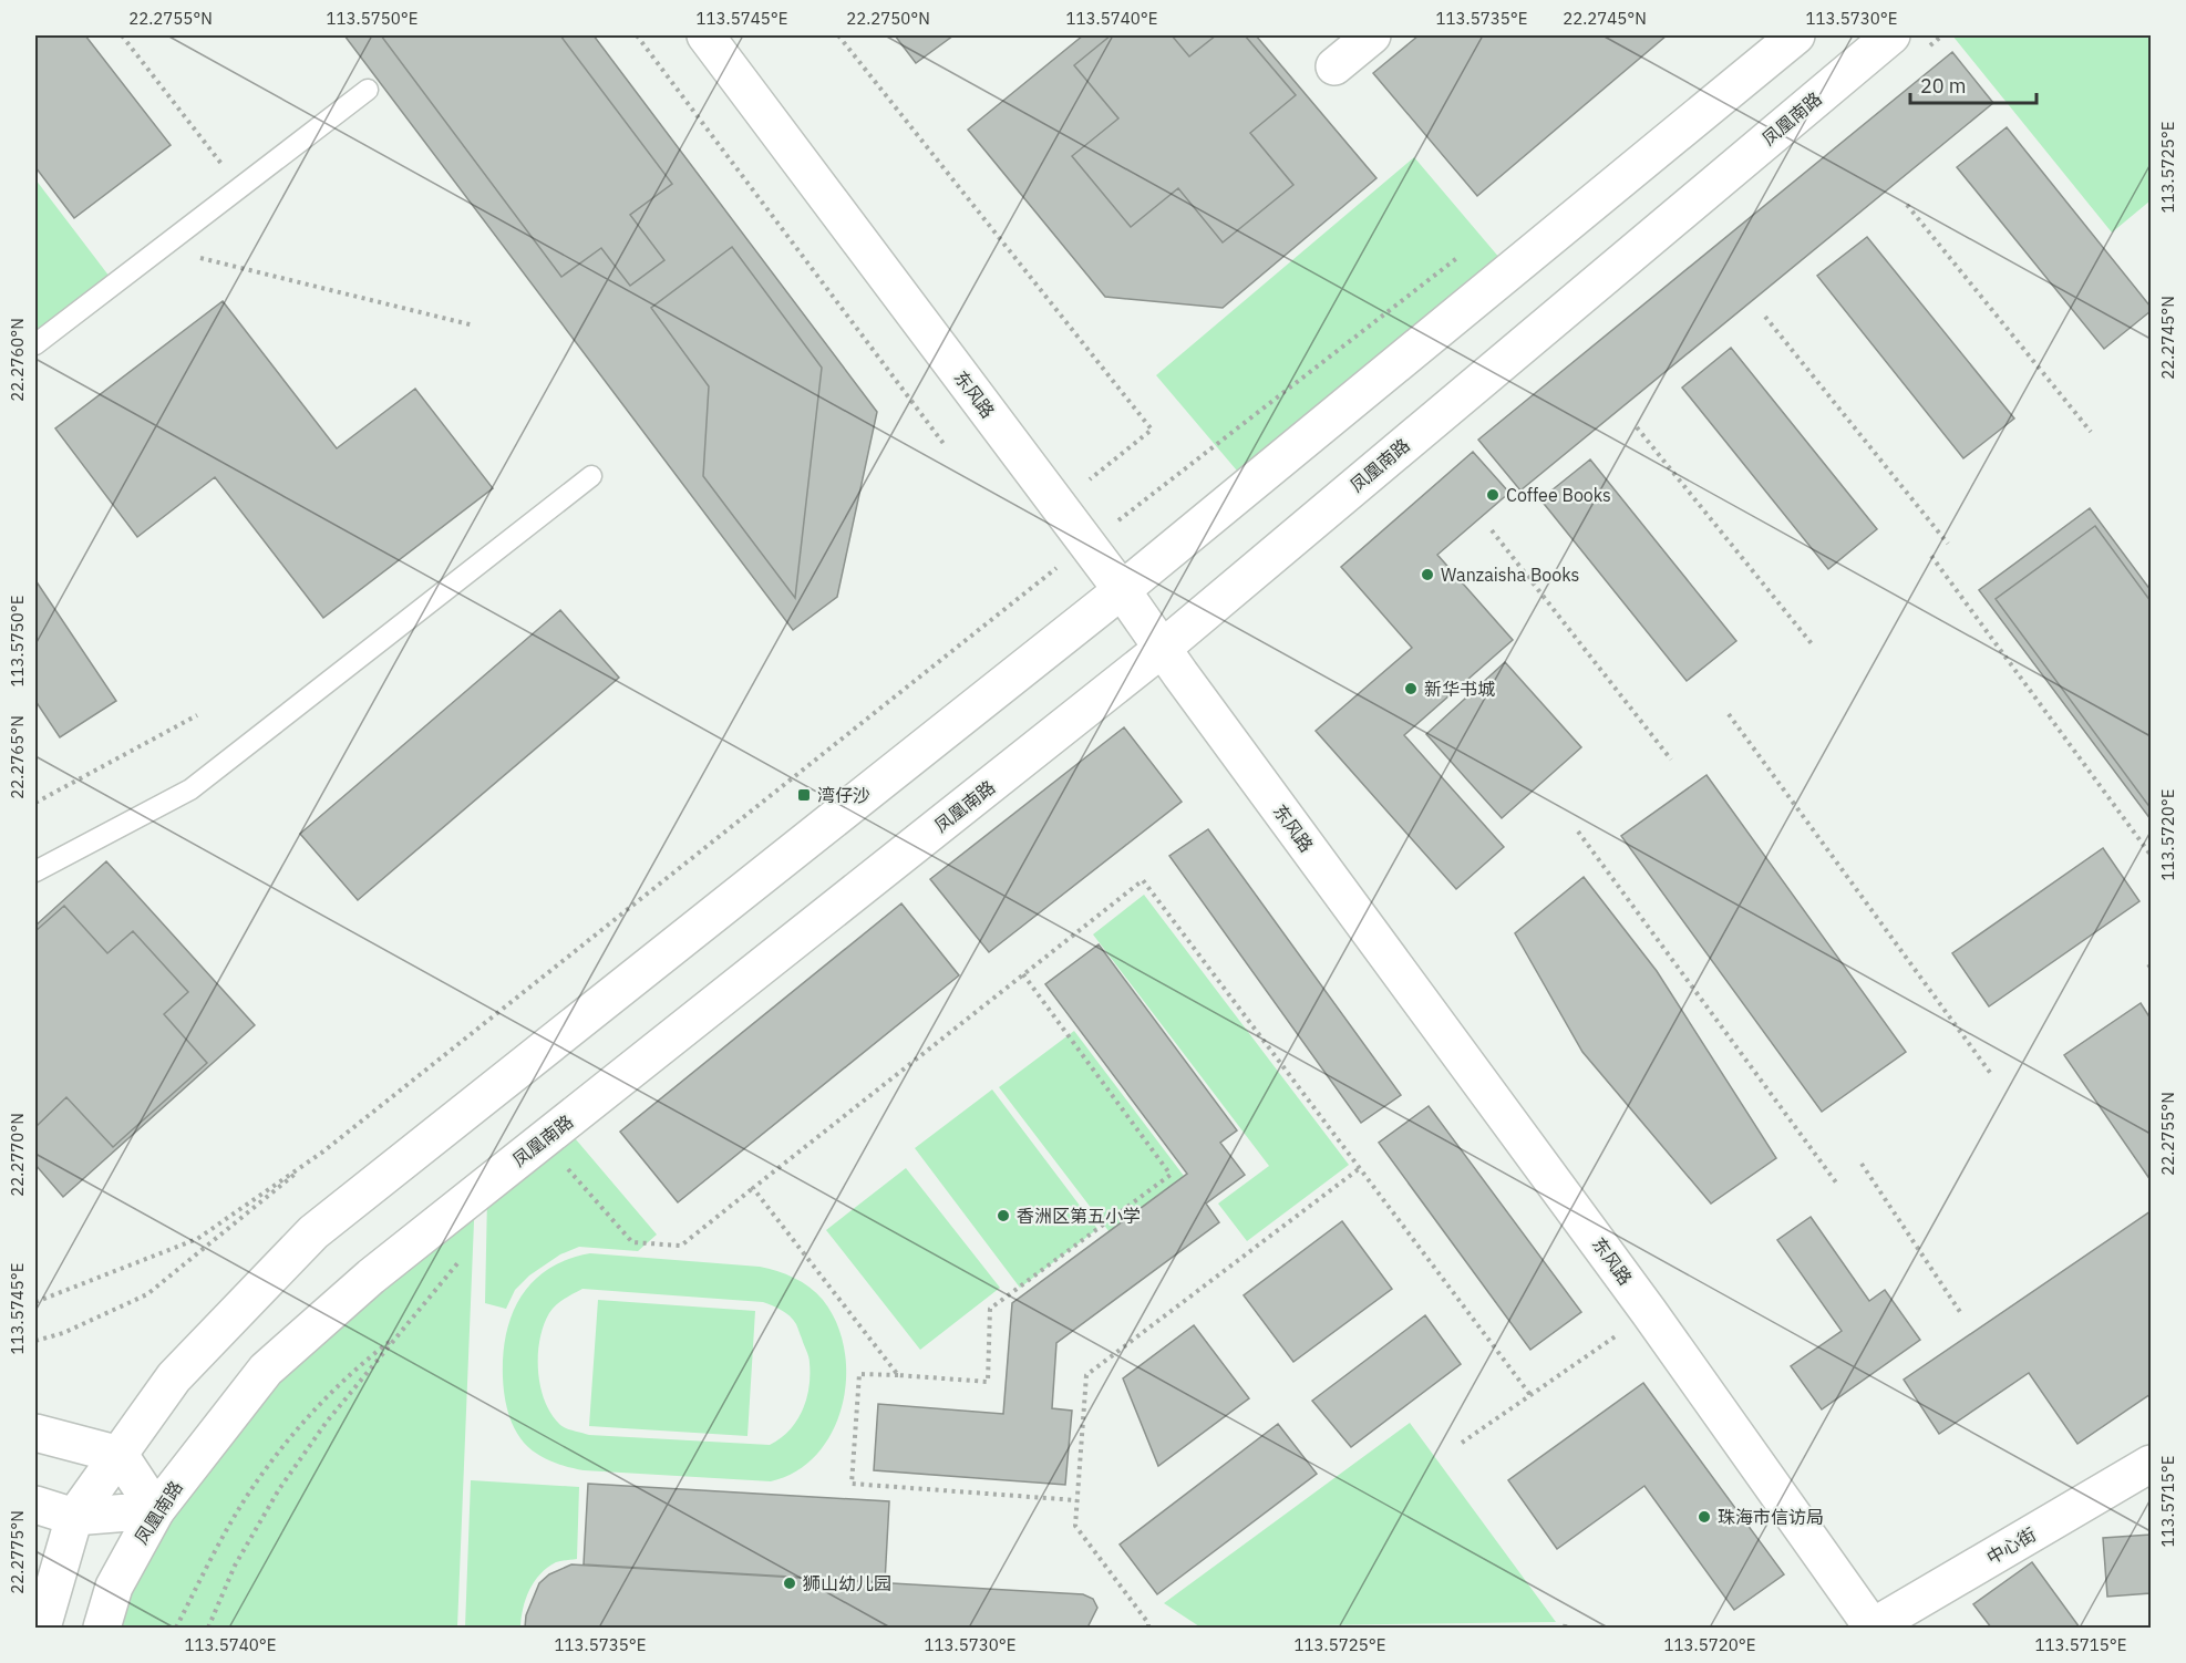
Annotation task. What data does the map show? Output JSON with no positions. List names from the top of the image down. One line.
{"streets":{"main road":["凤凰南路","东风路","中心街"]},"crossings":[["凤凰南路","东风路"],["东风路","中心街"]],"places":{"other":["Coffee Books","Wanzaisha Books","新华书城","香洲区第五小学","珠海市信访局","狮山幼儿园"],"transit":["湾仔沙"]},"scale_bar":"20 m","coordinates":["22.2755°N","113.5750°E","113.5745°E","22.2750°N","113.5740°E","113.5735°E","22.2745°N","113.5730°E","113.5725°E","22.2760°N","22.2765°N","113.5720°E","22.2770°N","113.5715°E","22.2775°N"]}
